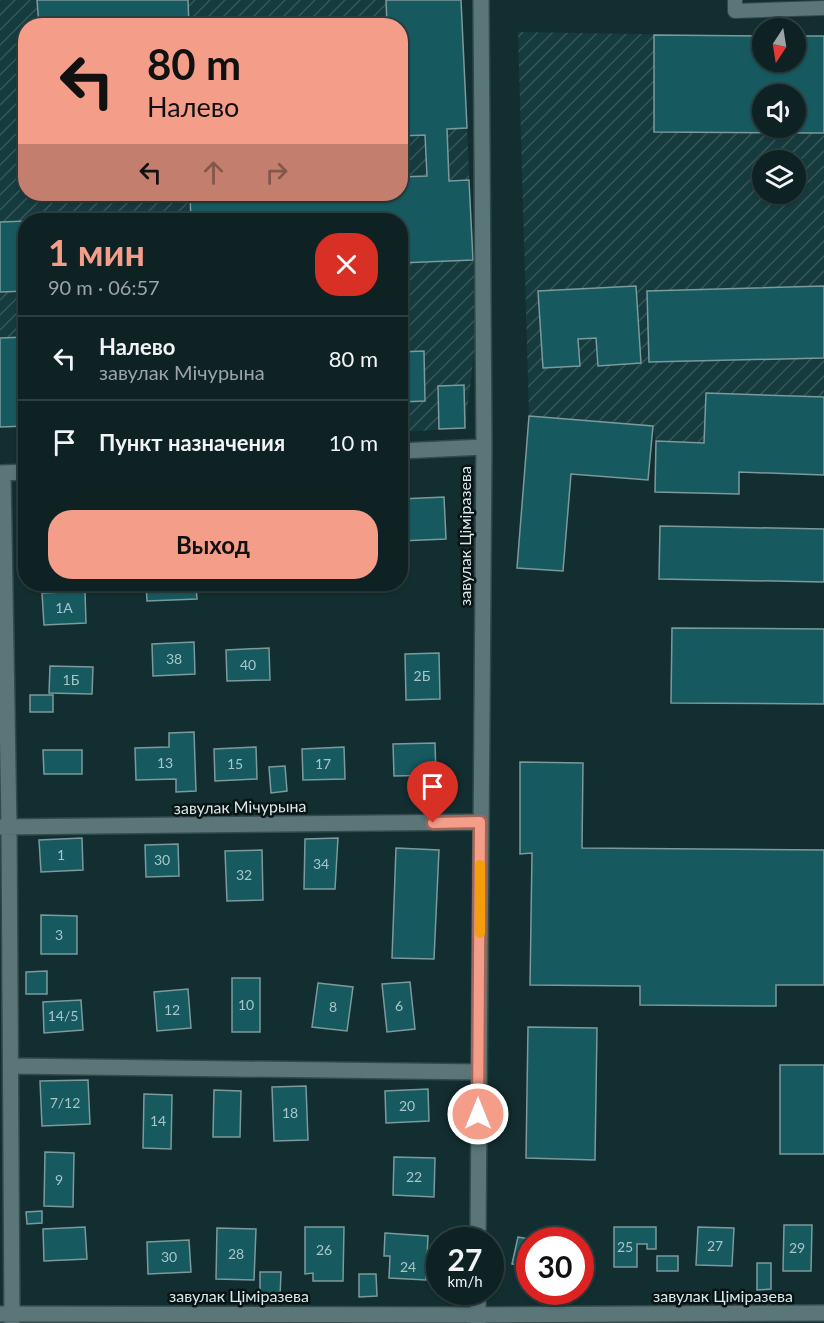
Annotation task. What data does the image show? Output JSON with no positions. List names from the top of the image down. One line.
{"streets":{"street":["завулак Ціміразева","завулак Мічурына"]},"crossings":[["завулак Ціміразева","завулак Мічурына"]],"house_numbers":["1А","38","40","2Б","1Б","13","15","17","1","30","34","32","3","10","6","8","12","14/5","7/12","20","18","14","22","9","27","25","29","26","28","30","24"],"north":"bottom","page":{"turn":["80 m","Налево"],"heading":["1 мин","90 m · 06:57"],"list":[{"name":"Налево","note":"завулак Мічурына","value":"80 m"},{"name":"Пункт назначения","value":"10 m"}],"buttons":"Выход","speed":"27 km/h","limit":"30"}}
